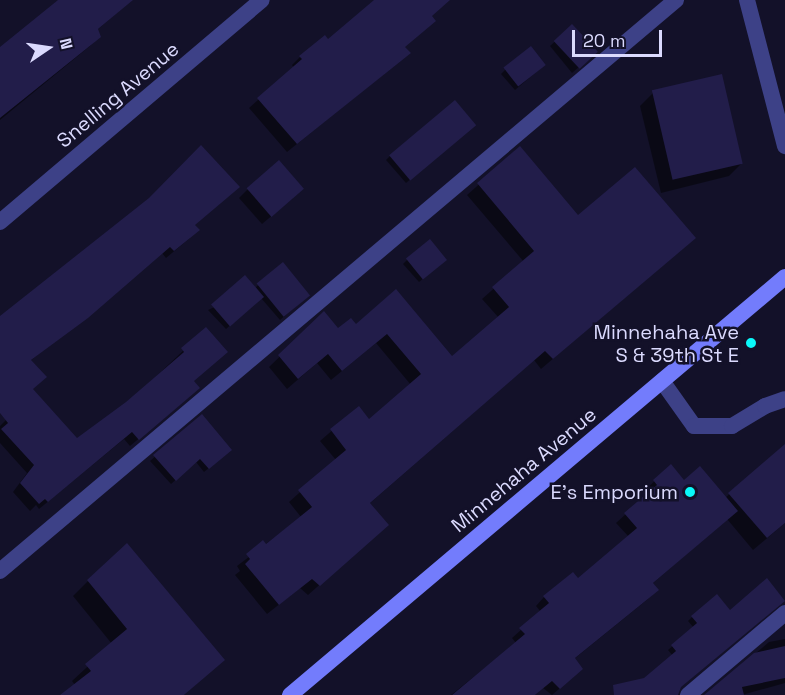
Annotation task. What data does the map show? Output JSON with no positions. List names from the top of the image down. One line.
{"streets":{"main road":["Minnehaha Avenue"],"street":["Snelling Avenue"]},"places":["Minnehaha Ave S & 39th St E","E's Emporium"],"scale_bar":"20 m","north":"right"}
